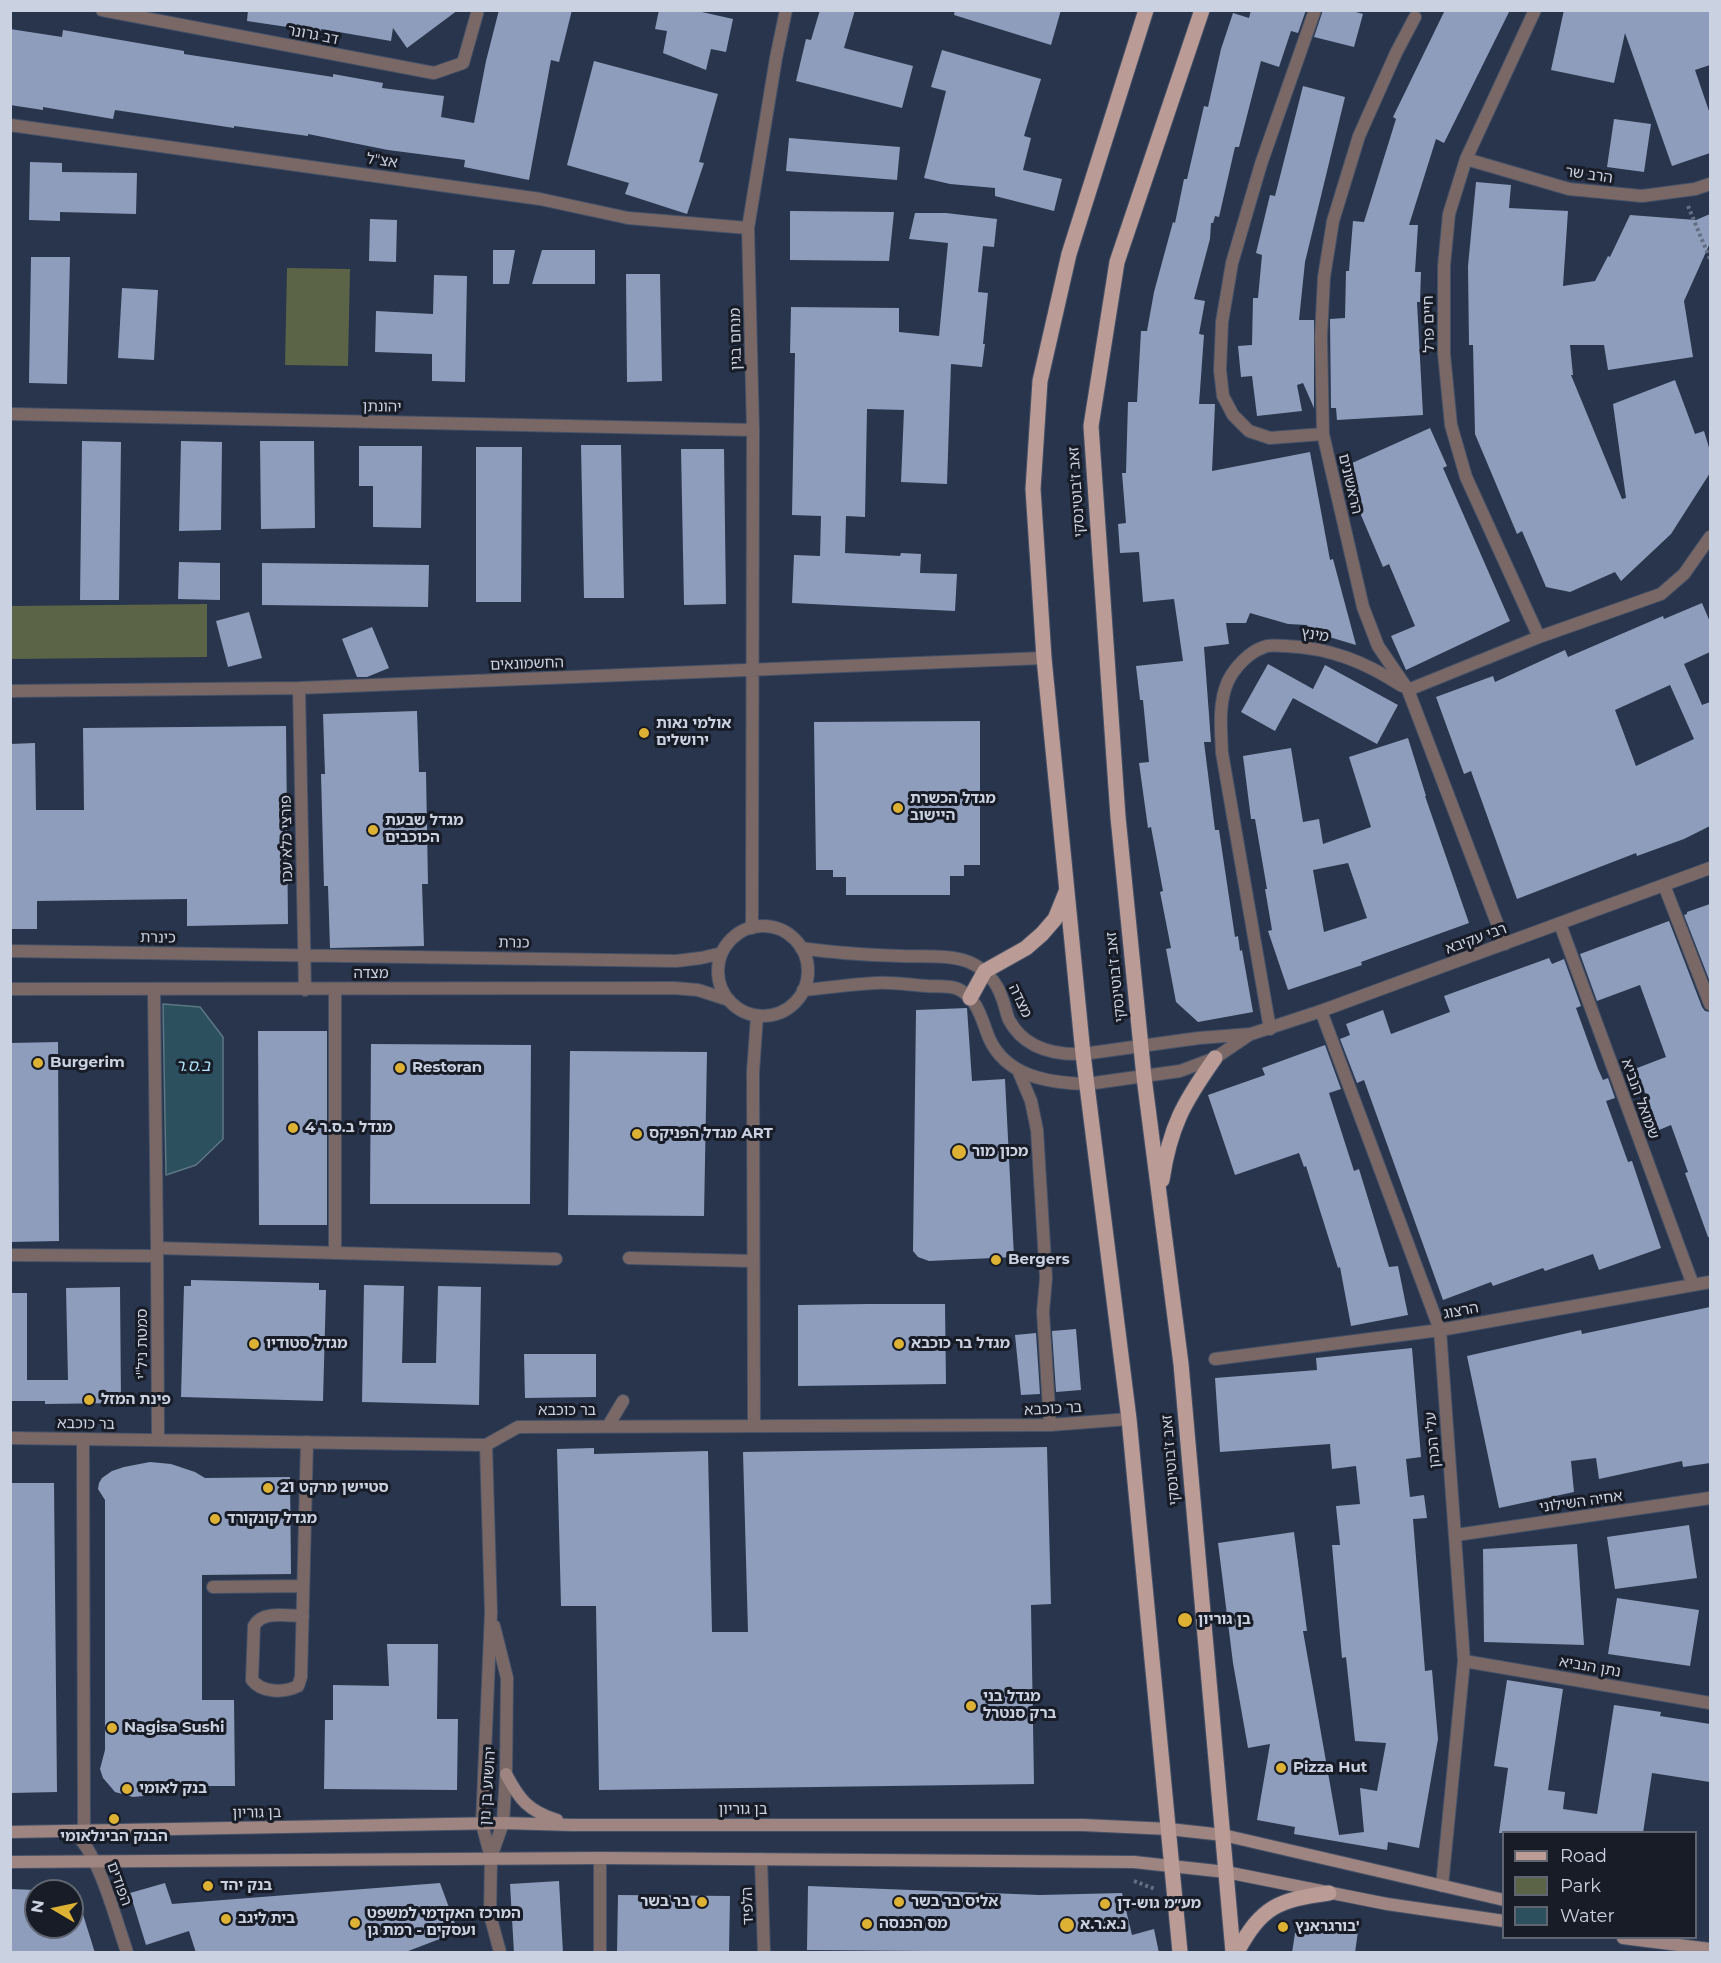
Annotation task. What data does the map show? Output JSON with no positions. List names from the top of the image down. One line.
{"streets":{"main road":["זאב ז'בוטינסקי","בן גוריון"],"street":["דב גרונר","אצ\"ל","הרב שר","חיים פרל","מנחם בגין","יהונתן","הראשונים","מינץ","החשמונאים","פורצי כלא עכו","כינרת","רבי עקיבא","כנרת","מצדה","שמואל הנביא","הרצוג","סמטת ניל\"י","בר כוכבא","עלי הכהן","אחיה השילוני","נתן הנביא","יהושוע בן נון","הפודים","הלפיד"]},"crossings":[["אצ\"ל","מנחם בגין"],["הרב שר","חיים פרל"],["מנחם בגין","יהונתן"],["מנחם בגין","החשמונאים"],["מנחם בגין","כנרת"],["מנחם בגין","מצדה"],["הראשונים","מינץ"],["הראשונים","רבי עקיבא"],["זאב ז'בוטינסקי","רבי עקיבא"],["זאב ז'בוטינסקי","מצדה"],["זאב ז'בוטינסקי","בן גוריון"],["מינץ","רבי עקיבא"],["החשמונאים","פורצי כלא עכו"],["פורצי כלא עכו","כינרת"],["פורצי כלא עכו","כנרת"],["פורצי כלא עכו","מצדה"],["כינרת","כנרת"],["רבי עקיבא","מצדה"],["רבי עקיבא","שמואל הנביא"],["רבי עקיבא","עלי הכהן"],["כנרת","מצדה"],["מצדה","סמטת ניל\"י"],["שמואל הנביא","הרצוג"],["הרצוג","עלי הכהן"],["סמטת ניל\"י","בר כוכבא"],["בר כוכבא","יהושוע בן נון"],["עלי הכהן","אחיה השילוני"],["עלי הכהן","נתן הנביא"],["עלי הכהן","בן גוריון"],["יהושוע בן נון","בן גוריון"],["בן גוריון","הפודים"]],"water":["ב.ס.ר"],"places":["אולמי נאות ירושלים","מגדל הכשרת היישוב","מגדל שבעת הכוכבים","Burgerim","Restoran","מגדל ב.ס.ר 4","מגדל הפניקס ART","מכון מור","Bergers","מגדל סטודיו","מגדל בר כוכבא","פינת המזל","סטיישן מרקט 21","מגדל קונקורד","בן גוריון","מגדל בני ברק סנטרל","Nagisa Sushi","Pizza Hut","בנק לאומי","הבנק הבינלאומי","בנק יהד","בר בשר","אליס בר בשר","מע״מ גוש-דן","בית ליגב","המרכז האקדמי למשפט ועסקים - רמת גן","מס הכנסה","נ.א.ר.א","בורגראנץ'"],"legend":["Road","Park","Water"],"north":"left"}
